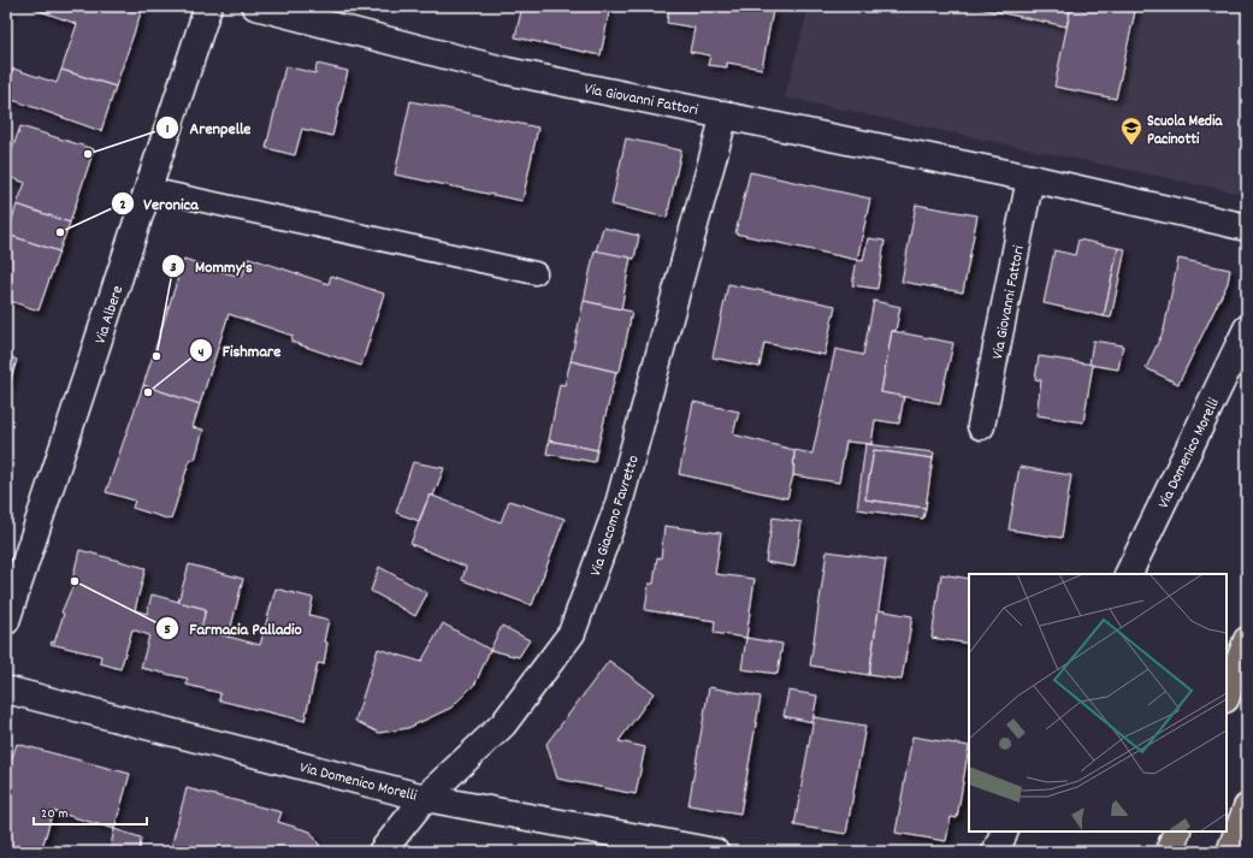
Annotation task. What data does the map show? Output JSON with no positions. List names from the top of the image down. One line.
{"streets":{"street":["Via Giovanni Fattori","Via Albere","Via Domenico Morelli","Via Giacomo Favretto"]},"crossings":[["Via Giovanni Fattori","Via Giacomo Favretto"],["Via Domenico Morelli","Via Giacomo Favretto"]],"places":{"school or university":["Scuola Media Pacinotti"],"other":["Arenpelle","Veronica","Mommy's","Fishmare","Farmacia Palladio"]},"scale_bar":"20 m"}
